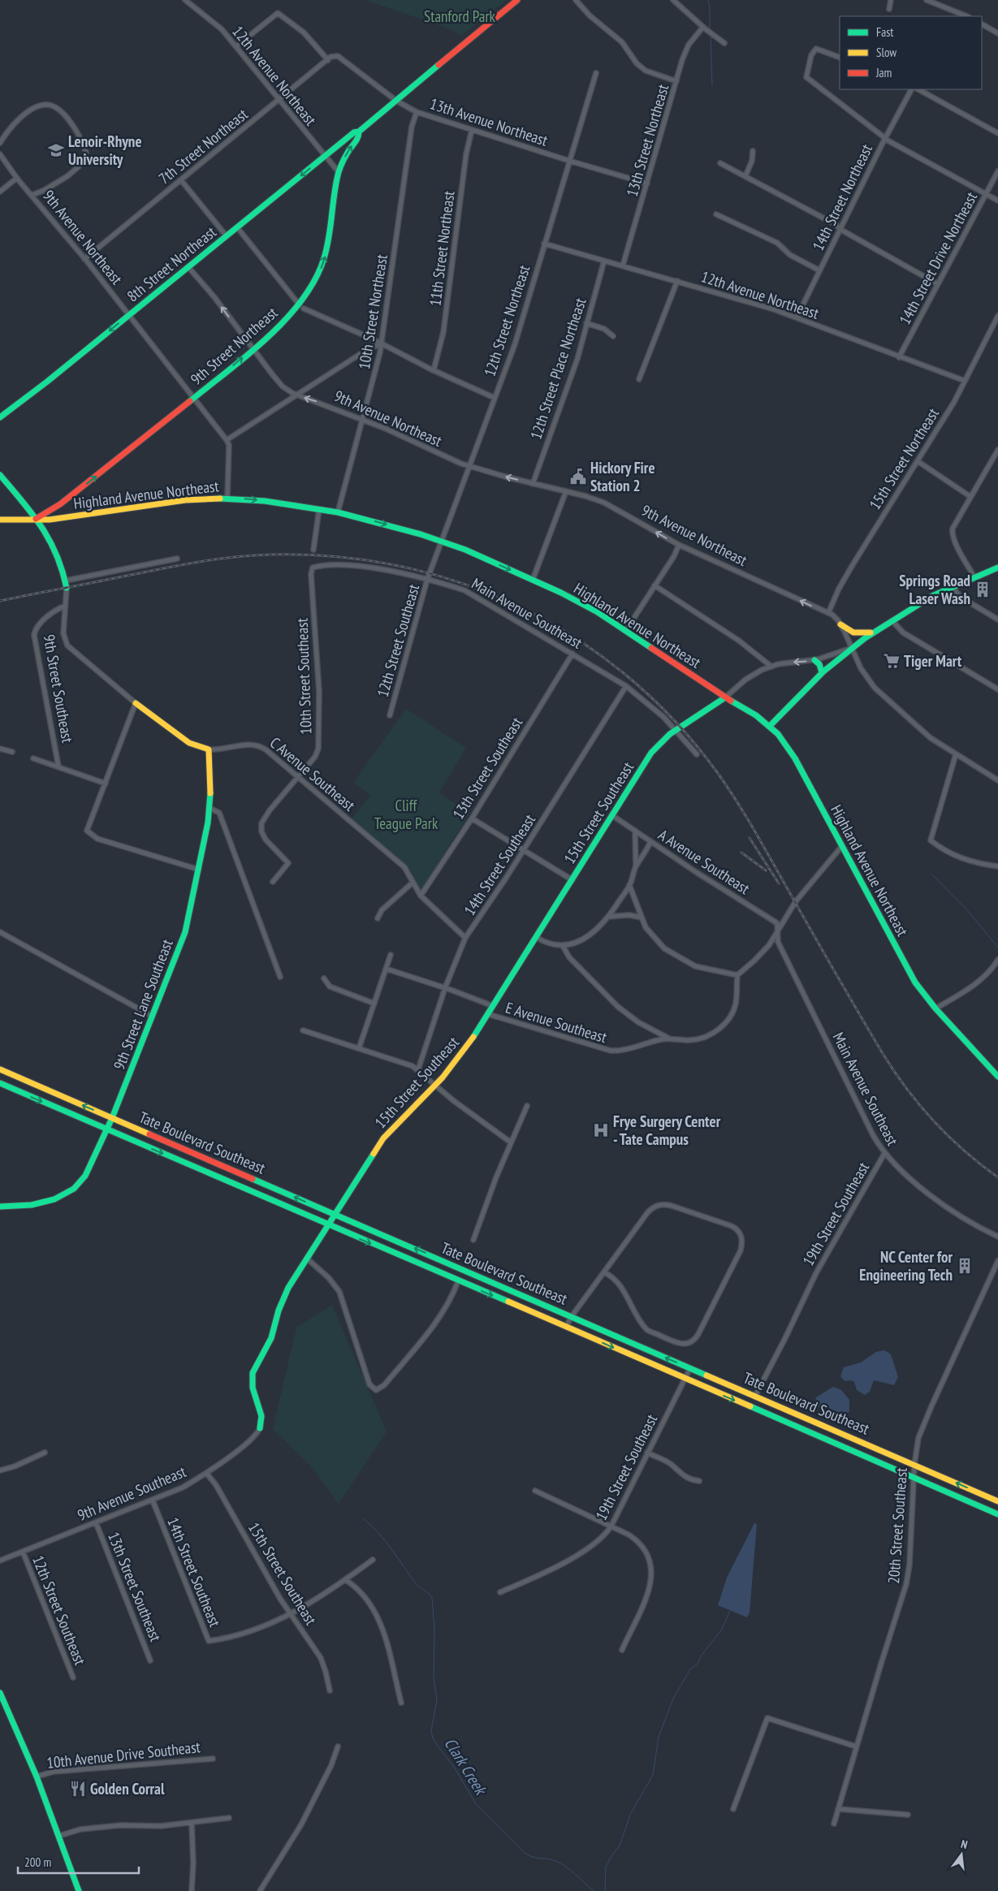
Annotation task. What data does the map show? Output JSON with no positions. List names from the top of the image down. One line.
{"streets":{"main road":["8th Street Northeast","9th Street Northeast","Highland Avenue Northeast","C Avenue Southeast","15th Street Southeast","9th Street Lane Southeast","Tate Boulevard Southeast"],"street":["12th Avenue Northeast","13th Avenue Northeast","13th Street Northeast","7th Street Northeast","14th Street Northeast","9th Avenue Northeast","11th Street Northeast","14th Street Drive Northeast","10th Street Northeast","12th Street Northeast","12th Street Place Northeast","15th Street Northeast","Main Avenue Southeast","12th Street Southeast","10th Street Southeast","9th Street Southeast","13th Street Southeast","A Avenue Southeast","14th Street Southeast","E Avenue Southeast","19th Street Southeast","9th Avenue Southeast","20th Street Southeast","10th Avenue Drive Southeast"]},"crossings":[["12th Avenue Northeast","13th Street Northeast"],["12th Avenue Northeast","7th Street Northeast"],["12th Avenue Northeast","14th Street Northeast"],["12th Avenue Northeast","14th Street Drive Northeast"],["12th Avenue Northeast","8th Street Northeast"],["12th Avenue Northeast","12th Street Northeast"],["12th Avenue Northeast","9th Street Northeast"],["12th Avenue Northeast","12th Street Place Northeast"],["12th Avenue Northeast","15th Street Northeast"],["13th Avenue Northeast","13th Street Northeast"],["13th Avenue Northeast","7th Street Northeast"],["13th Avenue Northeast","11th Street Northeast"],["13th Avenue Northeast","10th Street Northeast"],["13th Avenue Northeast","12th Street Northeast"],["7th Street Northeast","9th Avenue Northeast"],["9th Avenue Northeast","8th Street Northeast"],["9th Avenue Northeast","10th Street Northeast"],["9th Avenue Northeast","12th Street Northeast"],["9th Avenue Northeast","9th Street Northeast"],["9th Avenue Northeast","12th Street Place Northeast"],["9th Avenue Northeast","15th Street Northeast"],["8th Street Northeast","9th Street Northeast"],["10th Street Northeast","Highland Avenue Northeast"],["12th Street Northeast","Highland Avenue Northeast"],["12th Street Northeast","12th Street Southeast"],["9th Street Northeast","Highland Avenue Northeast"],["Main Avenue Southeast","12th Street Southeast"],["Main Avenue Southeast","10th Street Southeast"],["Main Avenue Southeast","13th Street Southeast"],["Main Avenue Southeast","15th Street Southeast"],["Main Avenue Southeast","A Avenue Southeast"],["Main Avenue Southeast","14th Street Southeast"],["Main Avenue Southeast","19th Street Southeast"],["12th Street Southeast","9th Avenue Southeast"],["10th Street Southeast","C Avenue Southeast"],["9th Street Southeast","C Avenue Southeast"],["13th Street Southeast","C Avenue Southeast"],["13th Street Southeast","9th Avenue Southeast"],["C Avenue Southeast","14th Street Southeast"],["C Avenue Southeast","9th Street Lane Southeast"],["15th Street Southeast","A Avenue Southeast"],["15th Street Southeast","14th Street Southeast"],["15th Street Southeast","E Avenue Southeast"],["15th Street Southeast","Tate Boulevard Southeast"],["15th Street Southeast","9th Avenue Southeast"],["14th Street Southeast","E Avenue Southeast"],["14th Street Southeast","9th Avenue Southeast"],["9th Street Lane Southeast","Tate Boulevard Southeast"],["Tate Boulevard Southeast","19th Street Southeast"],["Tate Boulevard Southeast","20th Street Southeast"]],"one_way":["9th Avenue Northeast","8th Street Northeast","9th Street Northeast"],"water":["Clark Creek"],"parks":["Stanford Park","Cliff Teague Park"],"places":{"school or university":["Lenoir-Rhyne University"],"public building":["Hickory Fire Station 2"],"building":["Springs Road Laser Wash","NC Center for Engineering Tech"],"supermarket":["Tiger Mart"],"hospital":["Frye Surgery Center - Tate Campus"],"restaurant":["Golden Corral"]},"legend":["Fast","Slow","Jam"],"scale_bar":"200 m","north":"top"}
